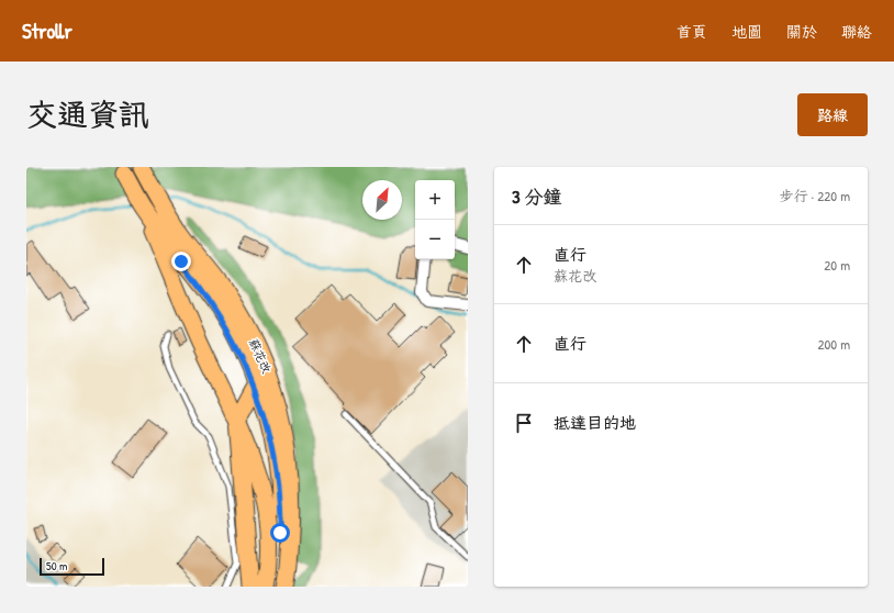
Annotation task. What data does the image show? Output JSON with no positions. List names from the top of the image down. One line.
{"streets":{"main road":["蘇花改"]},"scale_bar":"50 m","north":"top right","page":{"header":"Strollr","nav":["首頁","地圖","關於","聯絡"],"title":"交通資訊","buttons":"路線","heading":["3 分鐘","步行 · 220 m"],"map_buttons":["+","−"],"list":[["直行","蘇花改","20 m"],["直行","200 m"],"抵達目的地"],"scale":"50 m"}}
